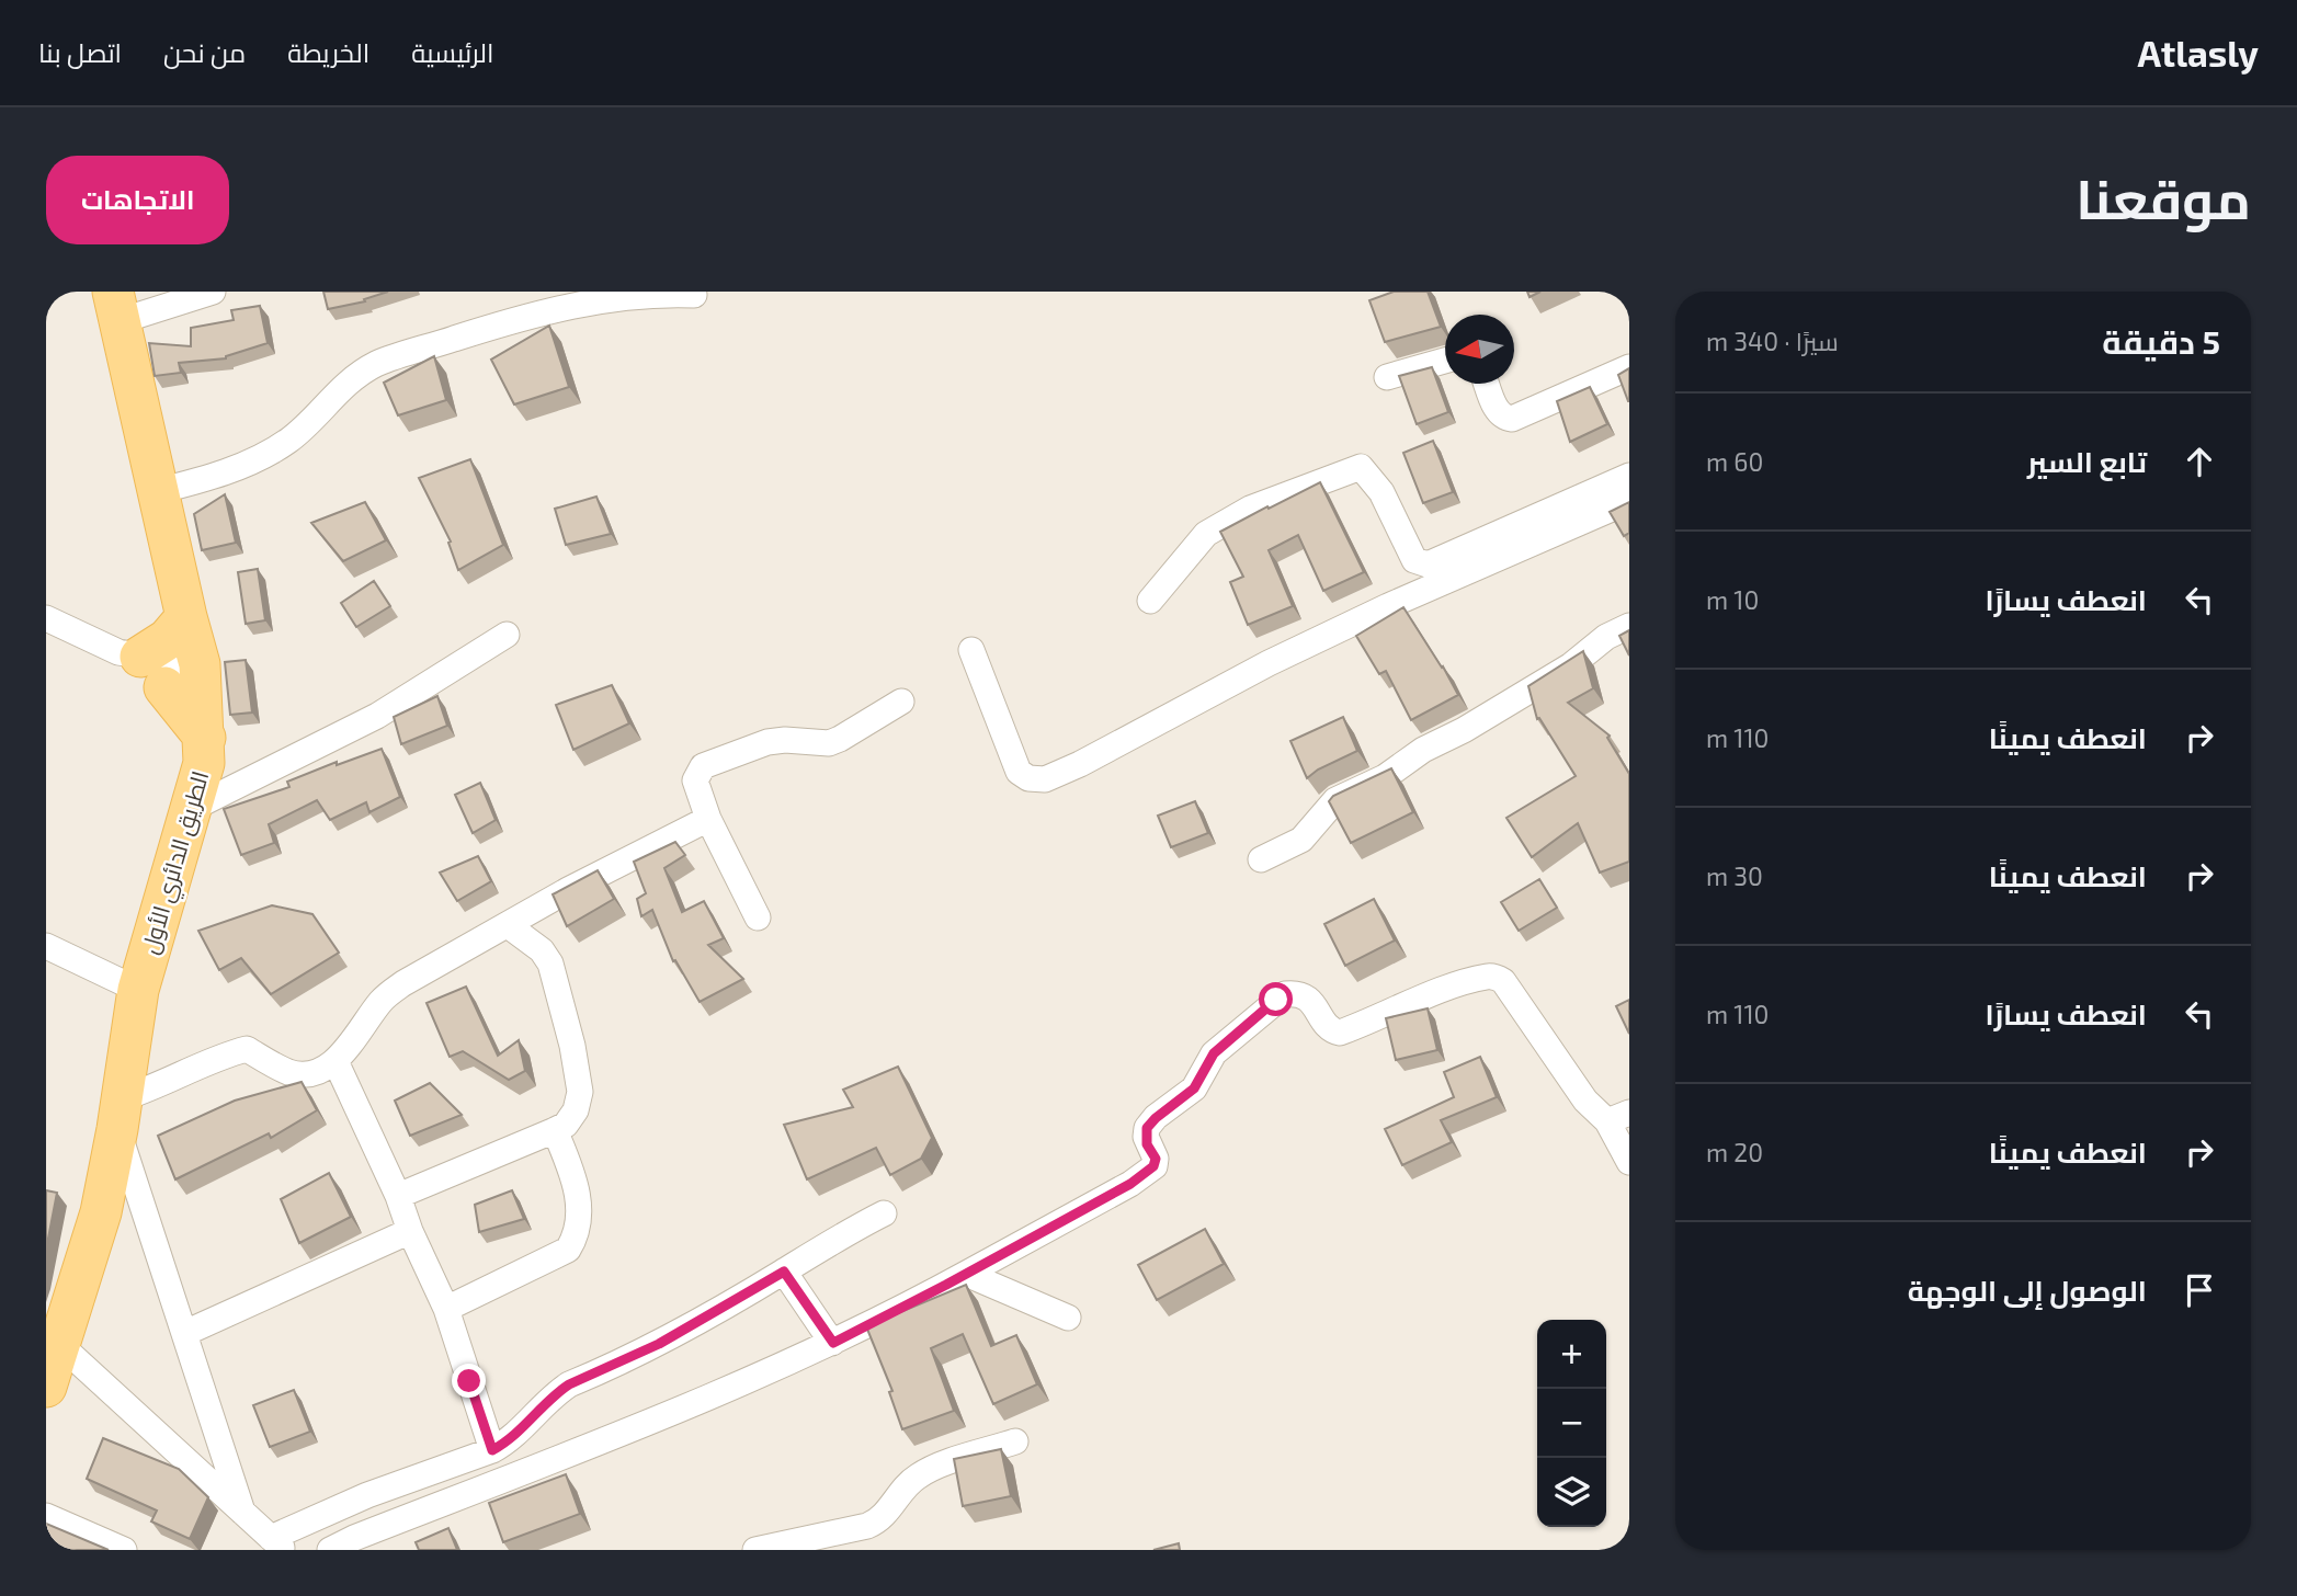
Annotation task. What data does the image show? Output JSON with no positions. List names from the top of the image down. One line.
{"streets":{"main road":["الطريق الدائري الأول"]},"north":"left","page":{"header":"Atlasly","nav":["الرئيسية","الخريطة","من نحن","اتصل بنا"],"title":"موقعنا","buttons":"الاتجاهات","heading":["5 دقيقة","سيرًا · 340 m"],"list":[["تابع السير","60 m"],["انعطف يسارًا","10 m"],["انعطف يمينًا","110 m"],["انعطف يمينًا","30 m"],["انعطف يسارًا","110 m"],["انعطف يمينًا","20 m"],"الوصول إلى الوجهة"],"map_buttons":["+","−"]}}
